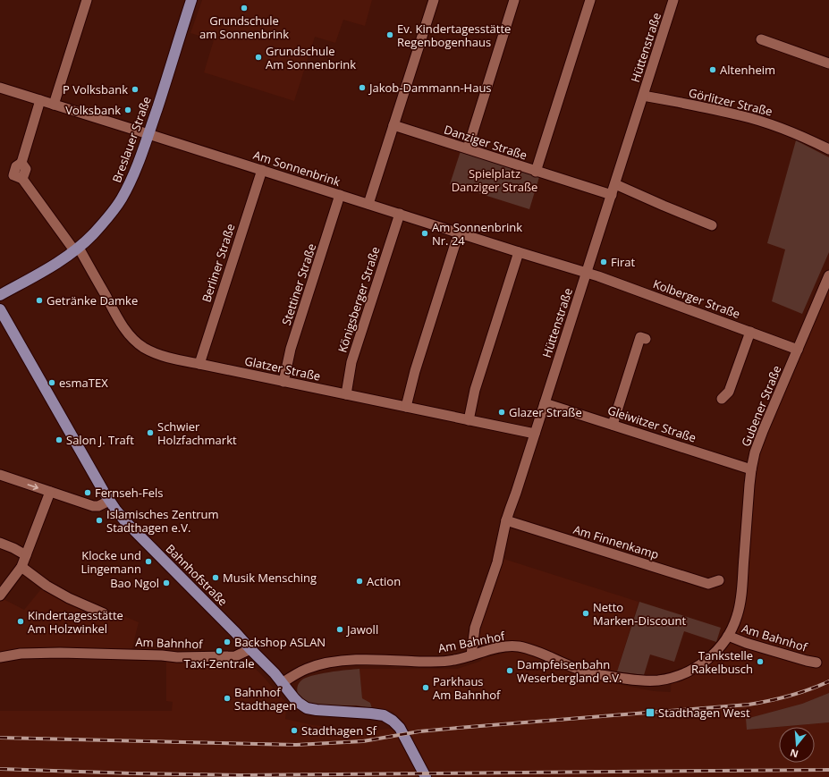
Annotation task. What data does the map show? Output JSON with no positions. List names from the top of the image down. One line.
{"streets":{"main road":["Breslauer Straße","Bahnhofstraße"],"street":["Hüttenstraße","Görlitzer Straße","Danziger Straße","Am Sonnenbrink","Berliner Straße","Stettiner Straße","Kolberger Straße","Königsberger Straße","Glatzer Straße","Gubener Straße","Gleiwitzer Straße","Am Finnenkamp","Am Bahnhof"]},"crossings":[["Hüttenstraße","Görlitzer Straße"],["Hüttenstraße","Danziger Straße"],["Hüttenstraße","Am Sonnenbrink"],["Hüttenstraße","Kolberger Straße"],["Hüttenstraße","Glatzer Straße"],["Hüttenstraße","Gleiwitzer Straße"],["Hüttenstraße","Am Finnenkamp"],["Hüttenstraße","Am Bahnhof"],["Breslauer Straße","Am Sonnenbrink"],["Breslauer Straße","Glatzer Straße"],["Am Sonnenbrink","Berliner Straße"],["Am Sonnenbrink","Stettiner Straße"],["Am Sonnenbrink","Kolberger Straße"],["Am Sonnenbrink","Königsberger Straße"],["Am Sonnenbrink","Glatzer Straße"],["Berliner Straße","Glatzer Straße"],["Stettiner Straße","Glatzer Straße"],["Kolberger Straße","Gubener Straße"],["Königsberger Straße","Glatzer Straße"],["Gubener Straße","Gleiwitzer Straße"],["Gubener Straße","Am Bahnhof"],["Bahnhofstraße","Am Bahnhof"]],"parks":["Spielplatz Danziger Straße"],"places":{"other":["Grundschule am Sonnenbrink","Ev. Kindertagesstätte Regenbogenhaus","Grundschule Am Sonnenbrink","Altenheim","Jakob-Dammann-Haus","P Volksbank","Volksbank","Am Sonnenbrink Nr. 24","Firat","Getränke Damke","esmaTEX","Glazer Straße","Schwier Holzfachmarkt","Salon J. Traft","Fernseh-Fels","Islamisches Zentrum Stadthagen e.V.","Klocke und Lingemann","Musik Mensching","Action","Bao Ngol","Netto Marken-Discount","Kindertagesstätte Am Holzwinkel","Jawoll","Backshop ASLAN","Taxi-Zentrale","Tankstelle Rakelbusch","Dampfeisenbahn Weserbergland e.V.","Parkhaus Am Bahnhof","Bahnhof Stadthagen","Stadthagen Sf"],"transit":["Stadthagen West"]},"north":"bottom"}
